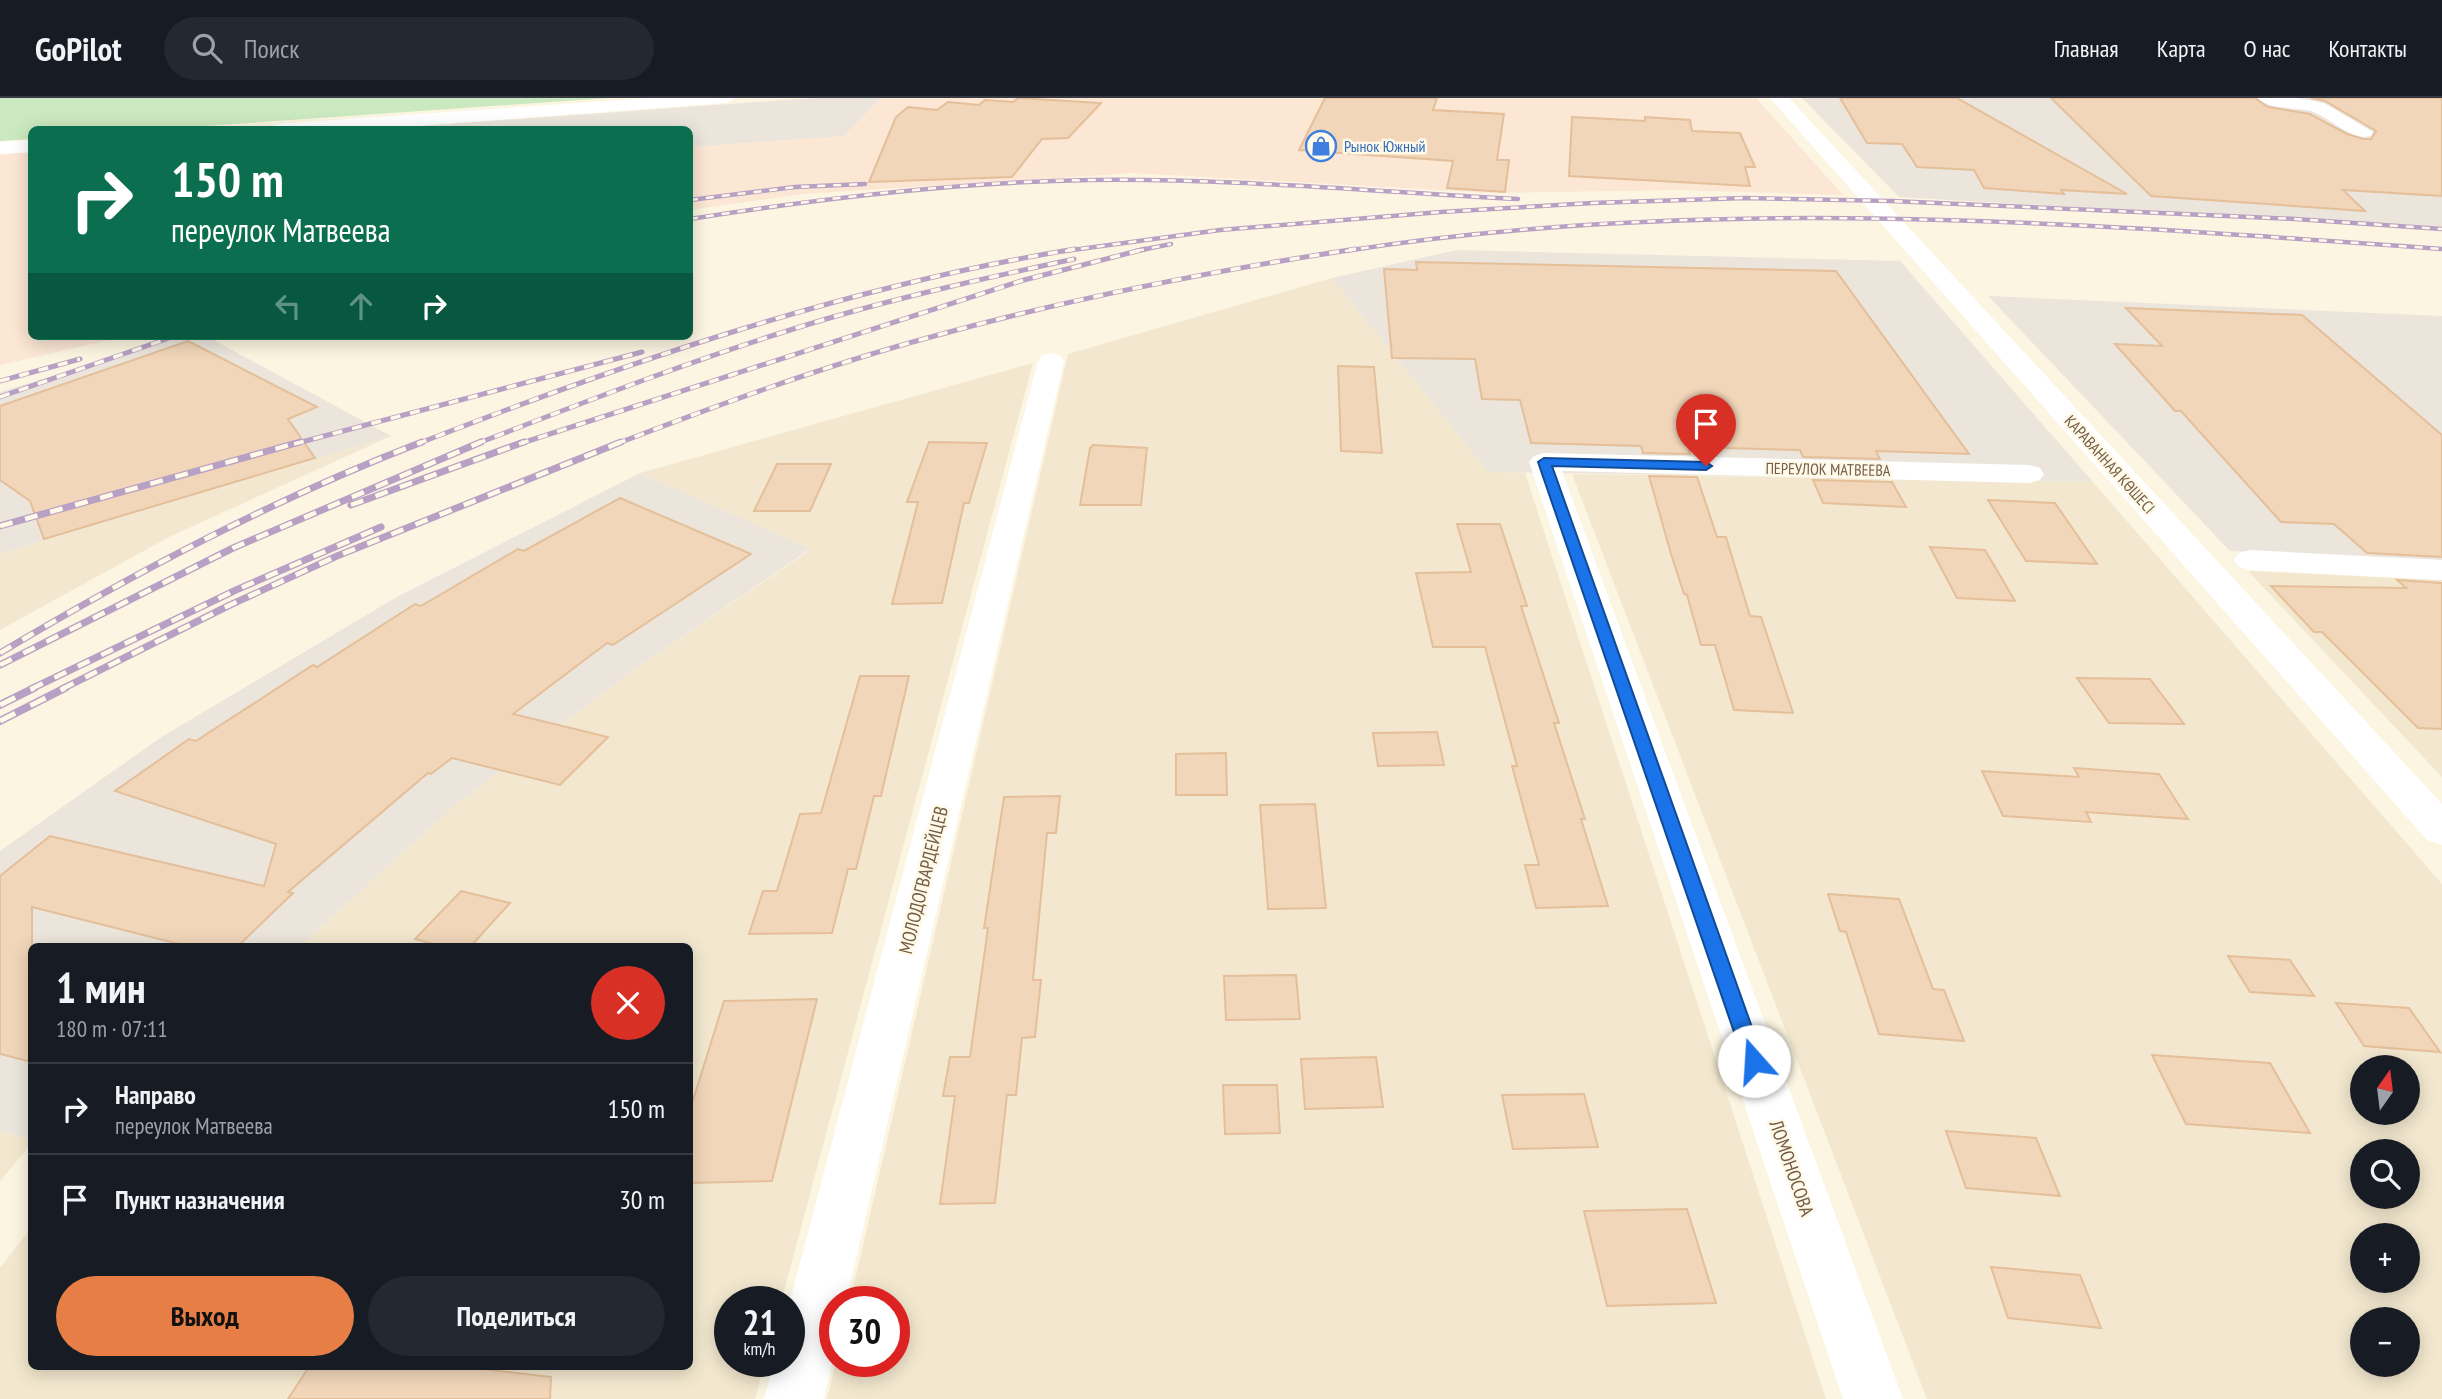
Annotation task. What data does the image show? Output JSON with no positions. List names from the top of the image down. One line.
{"streets":{"street":["КАРАВАННАЯ КӨШЕСІ","ПЕРЕУЛОК МАТВЕЕВА","МОЛОДОГВАРДЕЙЦЕВ","ЛОМОНОСОВА"]},"crossings":[["ПЕРЕУЛОК МАТВЕЕВА","ЛОМОНОСОВА"]],"places":{"shop":["Рынок Южный"]},"north":"top","page":{"header":"GoPilot","search":"Поиск","nav":["Главная","Карта","О нас","Контакты"],"turn":["150 m","переулок Матвеева"],"heading":["1 мин","180 m · 07:11"],"map_buttons":["+","−"],"list":[{"name":"Направо","note":"переулок Матвеева","value":"150 m"},{"name":"Пункт назначения","value":"30 m"}],"buttons":["Выход","Поделиться"],"speed":"21 km/h","limit":"30"}}
